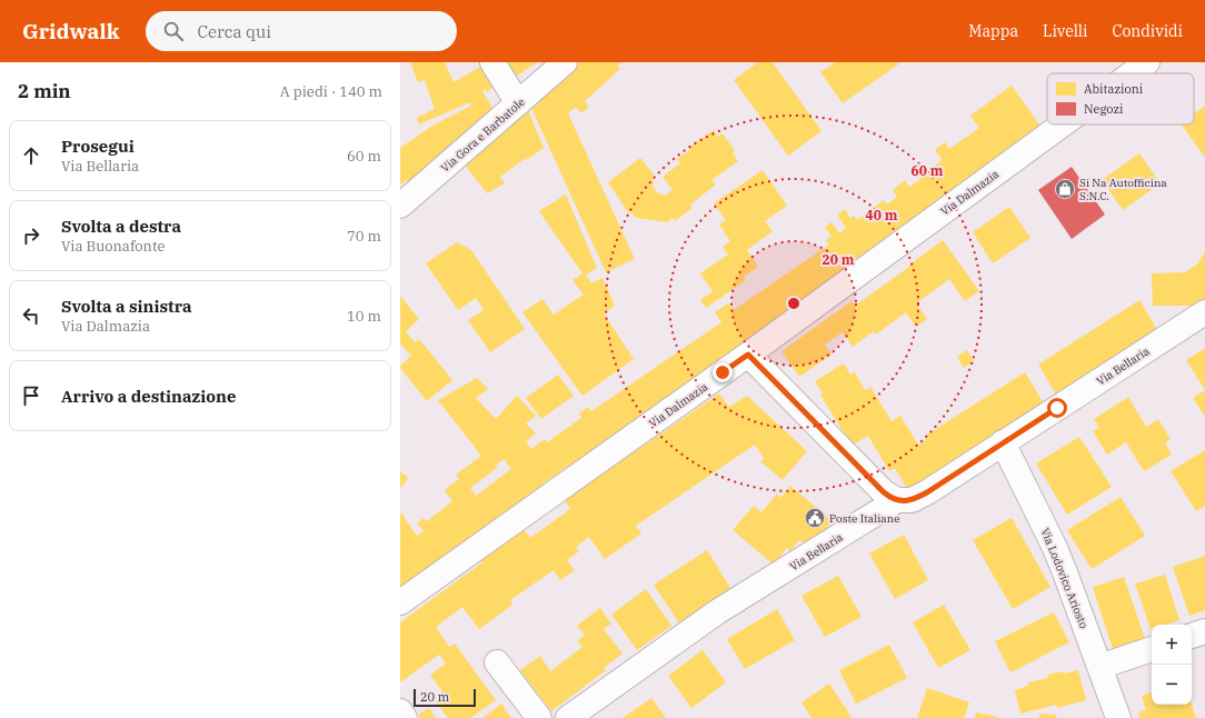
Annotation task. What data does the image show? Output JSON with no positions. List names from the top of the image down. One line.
{"streets":{"street":["Via Gora e Barbatole","Via Dalmazia","Via Bellaria","Via Lodovico Ariosto"]},"crossings":[["Via Bellaria","Via Lodovico Ariosto"]],"places":{"shop":["Si Na Autofficina S.N.C."],"public building":["Poste Italiane"]},"legend":["Abitazioni","Negozi"],"scale_bar":"20 m","page":{"header":"Gridwalk","search":"Cerca qui","nav":["Mappa","Livelli","Condividi"],"heading":["2 min","A piedi · 140 m"],"list":[["Prosegui","Via Bellaria","60 m"],["Svolta a destra","Via Buonafonte","70 m"],["Svolta a sinistra","Via Dalmazia","10 m"],"Arrivo a destinazione"],"map_buttons":["+","−"],"scale":"20 m"},"rings":["60 m","40 m","20 m"]}
